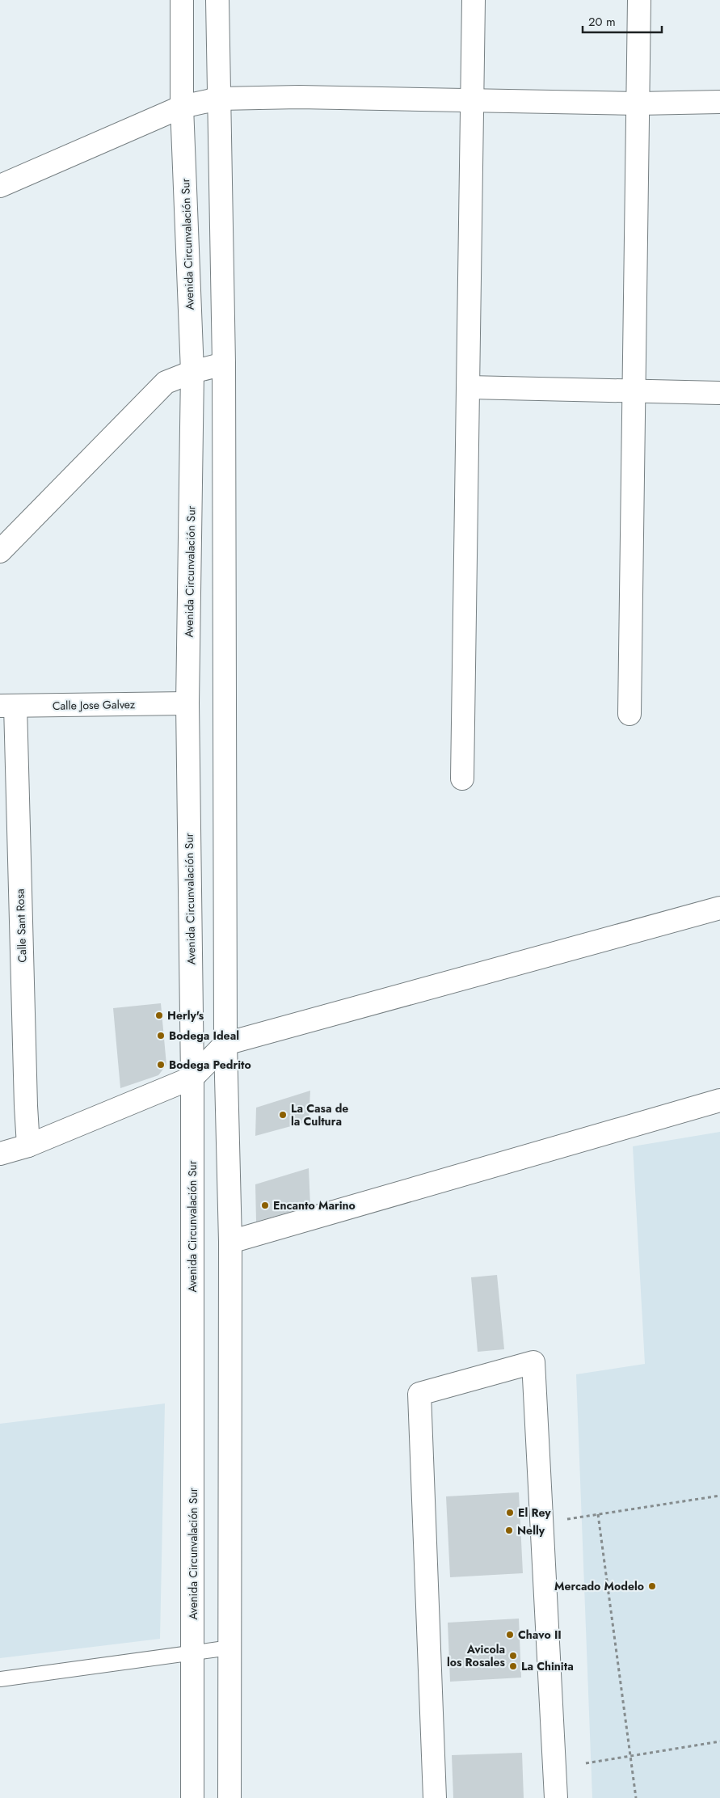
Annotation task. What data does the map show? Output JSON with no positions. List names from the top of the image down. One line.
{"streets":{"street":["Avenida Circunvalación Sur","Calle Jose Galvez","Calle Sant Rosa"]},"crossings":[["Avenida Circunvalación Sur","Calle Jose Galvez"],["Calle Jose Galvez","Calle Sant Rosa"]],"places":["Herly's","Bodega Ideal","Bodega Pedrito","La Casa de la Cultura","Encanto Marino","El Rey","Nelly","Mercado Modelo","Chavo II","Avicola los Rosales","La Chinita"],"scale_bar":"20 m"}
